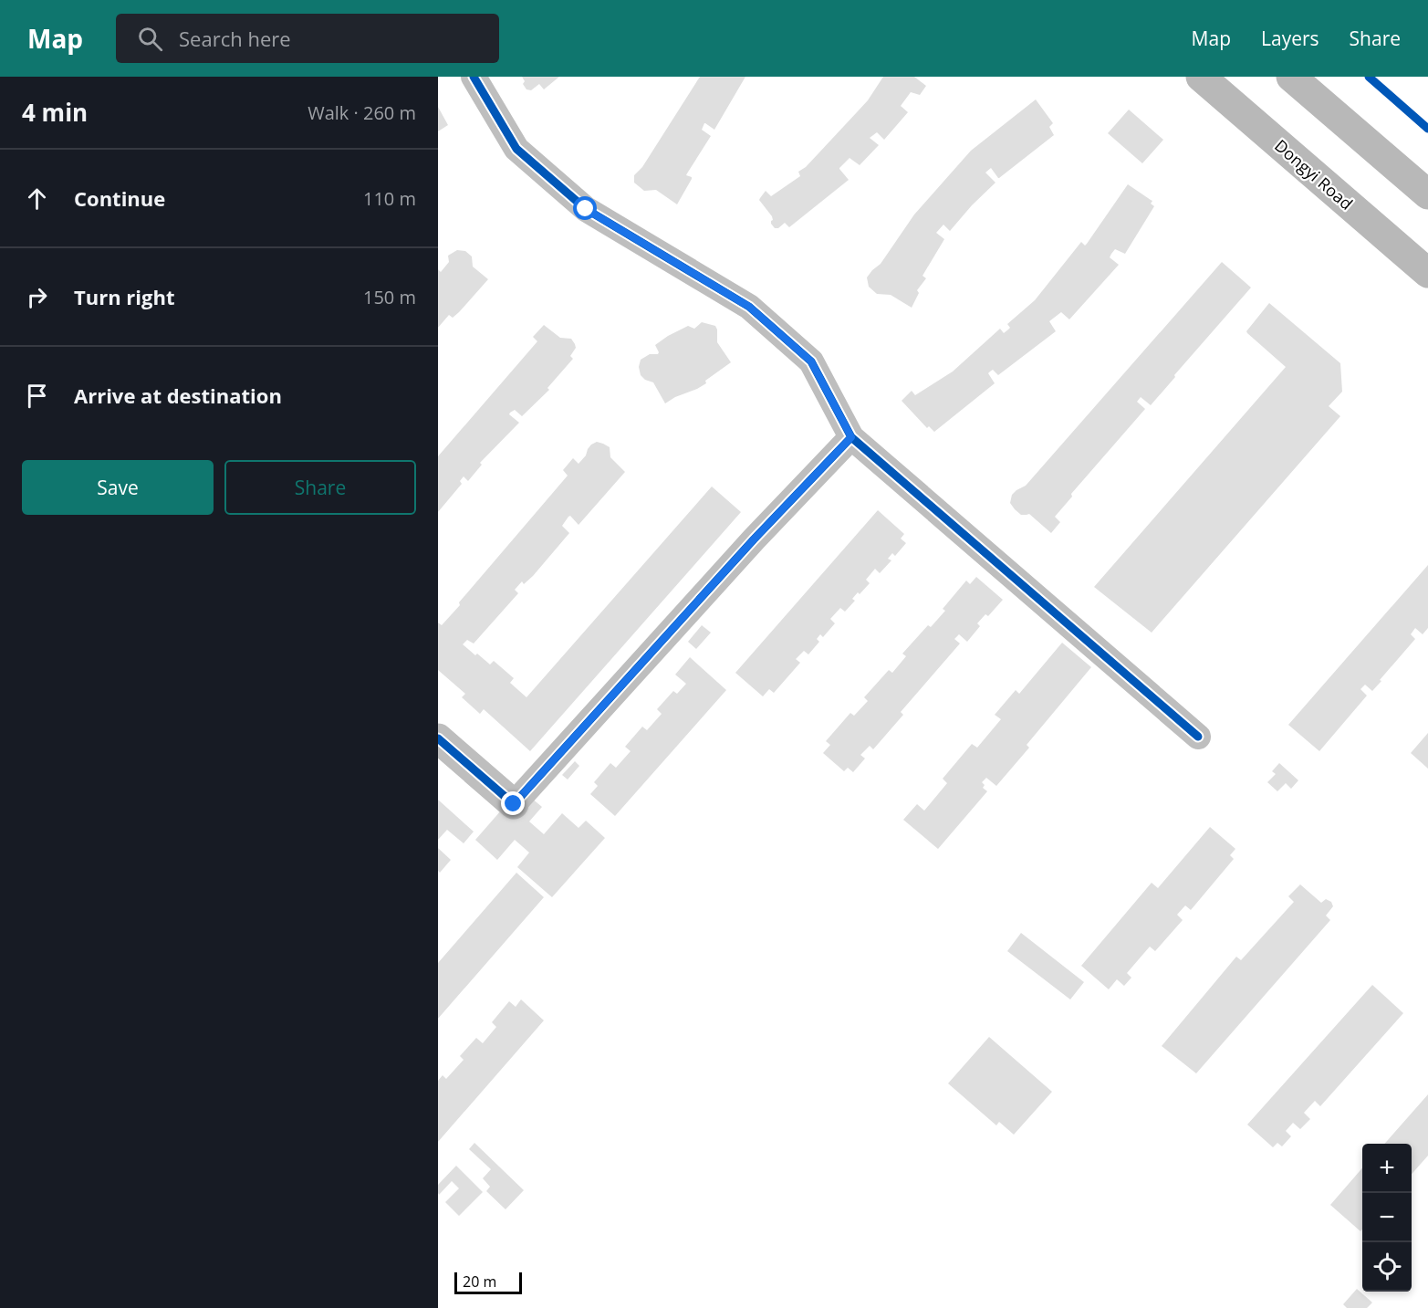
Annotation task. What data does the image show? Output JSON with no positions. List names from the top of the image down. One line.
{"streets":{"main road":["Dongyi Road"]},"scale_bar":"20 m","page":{"header":"Map","search":"Search here","nav":["Map","Layers","Share"],"heading":["4 min","Walk · 260 m"],"list":[["Continue","110 m"],["Turn right","150 m"],"Arrive at destination"],"buttons":["Save","Share"],"map_buttons":["+","−"],"scale":"20 m"}}
